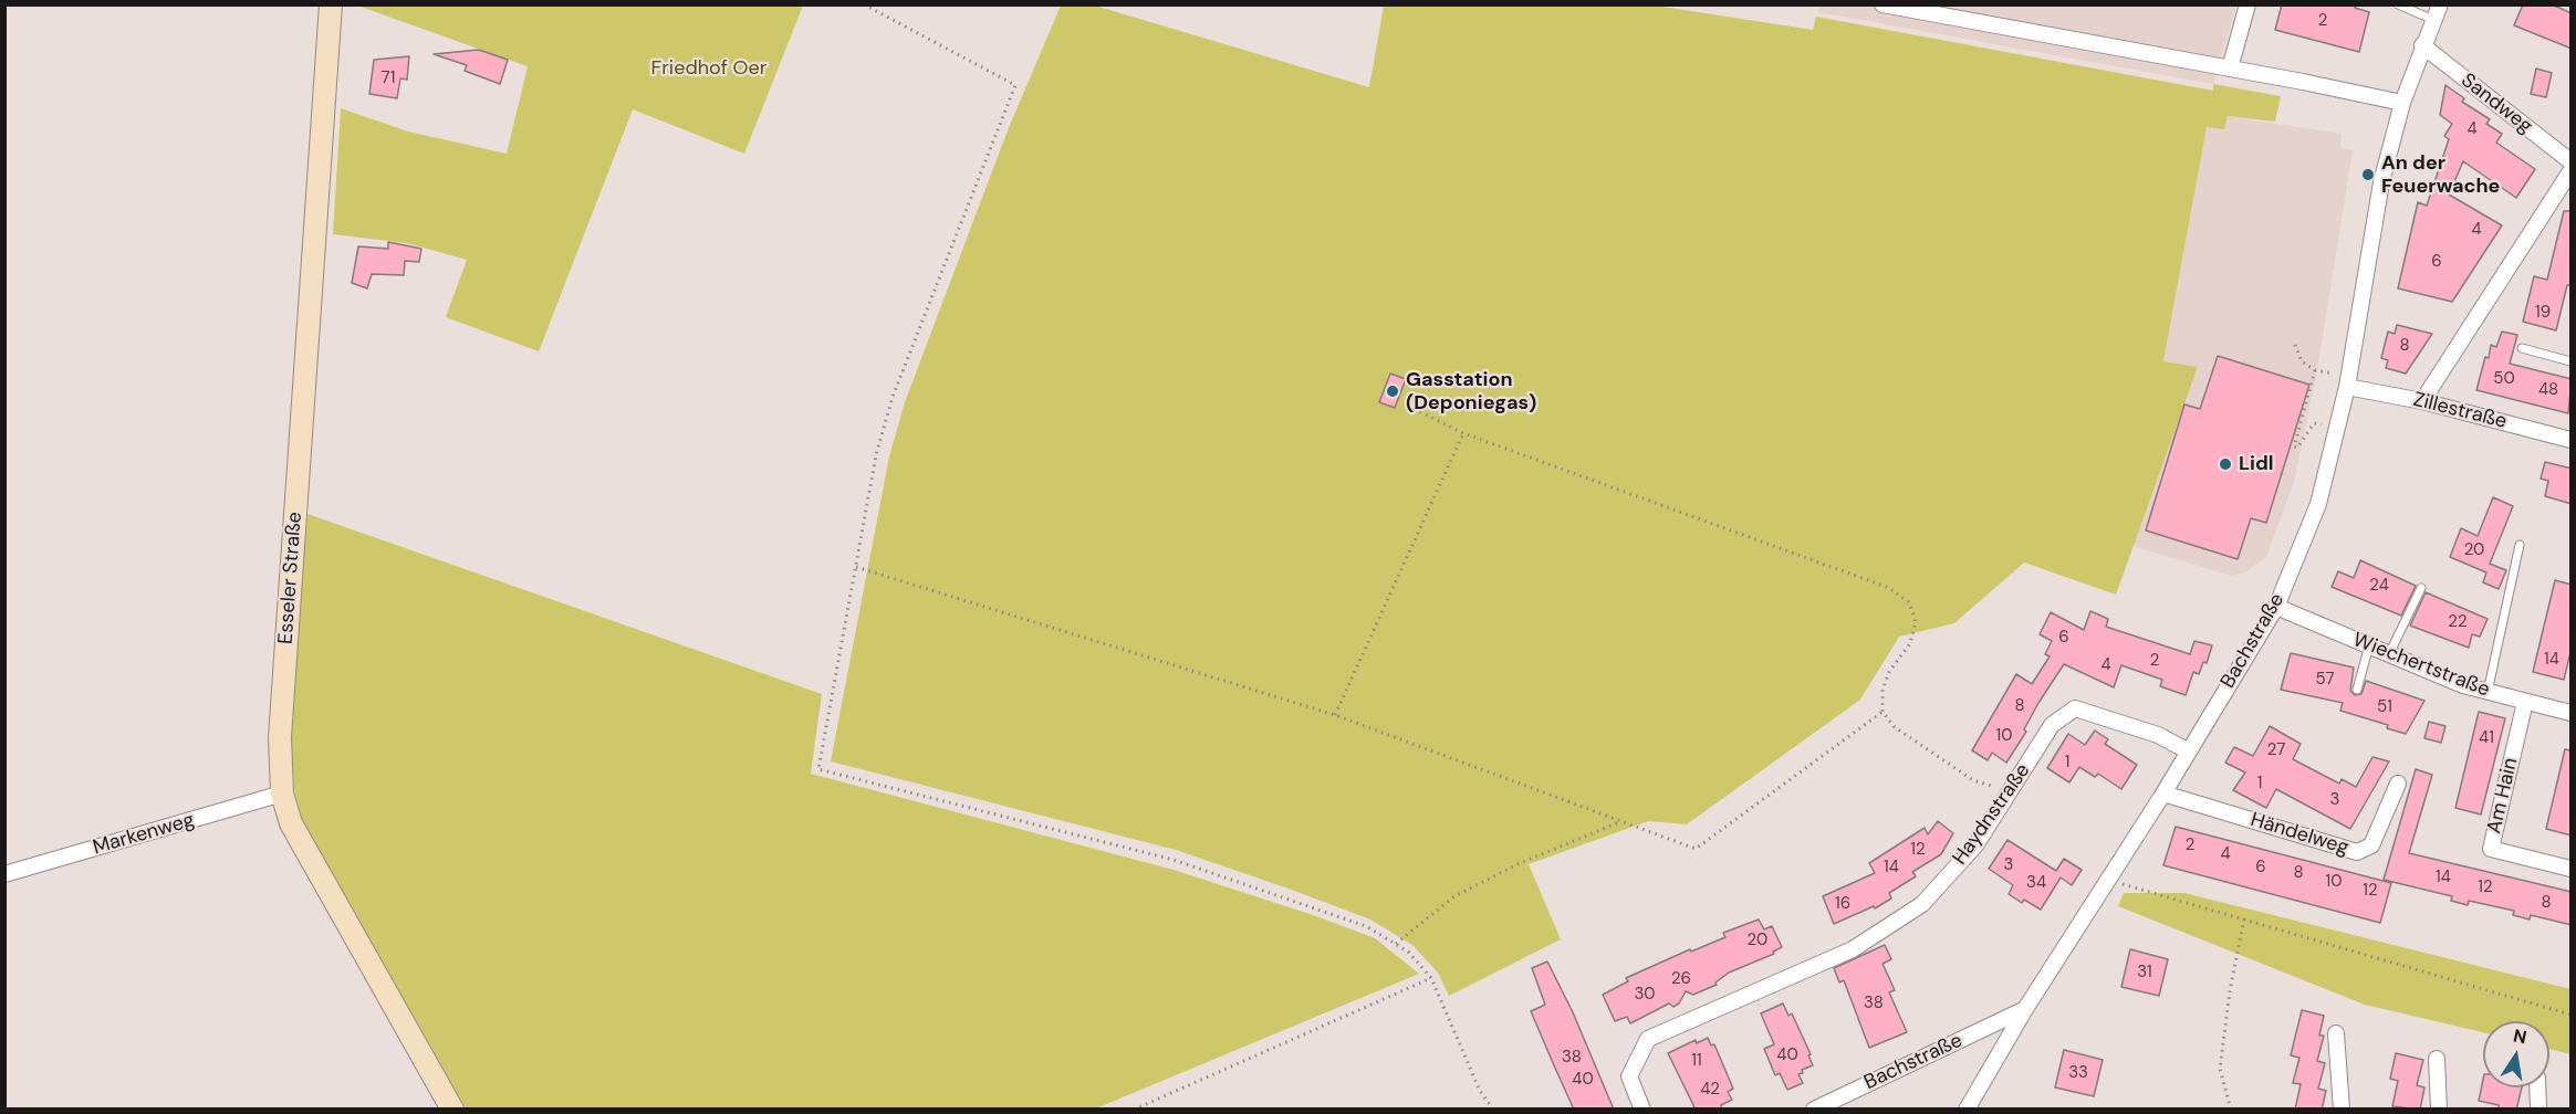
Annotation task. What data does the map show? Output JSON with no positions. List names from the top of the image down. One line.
{"streets":{"main road":["Esseler Straße"],"street":["Sandweg","Zillestraße","Bachstraße","Wiechertstraße","Am Hain","Haydnstraße","Markenweg","Händelweg"]},"crossings":[["Sandweg","Bachstraße"],["Zillestraße","Bachstraße"],["Esseler Straße","Markenweg"],["Bachstraße","Wiechertstraße"],["Bachstraße","Haydnstraße"],["Bachstraße","Händelweg"],["Wiechertstraße","Am Hain"]],"parks":["Friedhof Oer"],"places":["An der Feuerwache","Gasstation (Deponiegas)","Lidl"],"house_numbers":["2","71","4","4","6","19","8","50","48","20","24","22","6","14","2","4","57","8","51","10","41","27","1","1","3","2","12","4","3","14","6","8","14","10","34","12","12","8","16","20","31","26","30","38","40","38","11","33","40","42"],"north":"top"}
